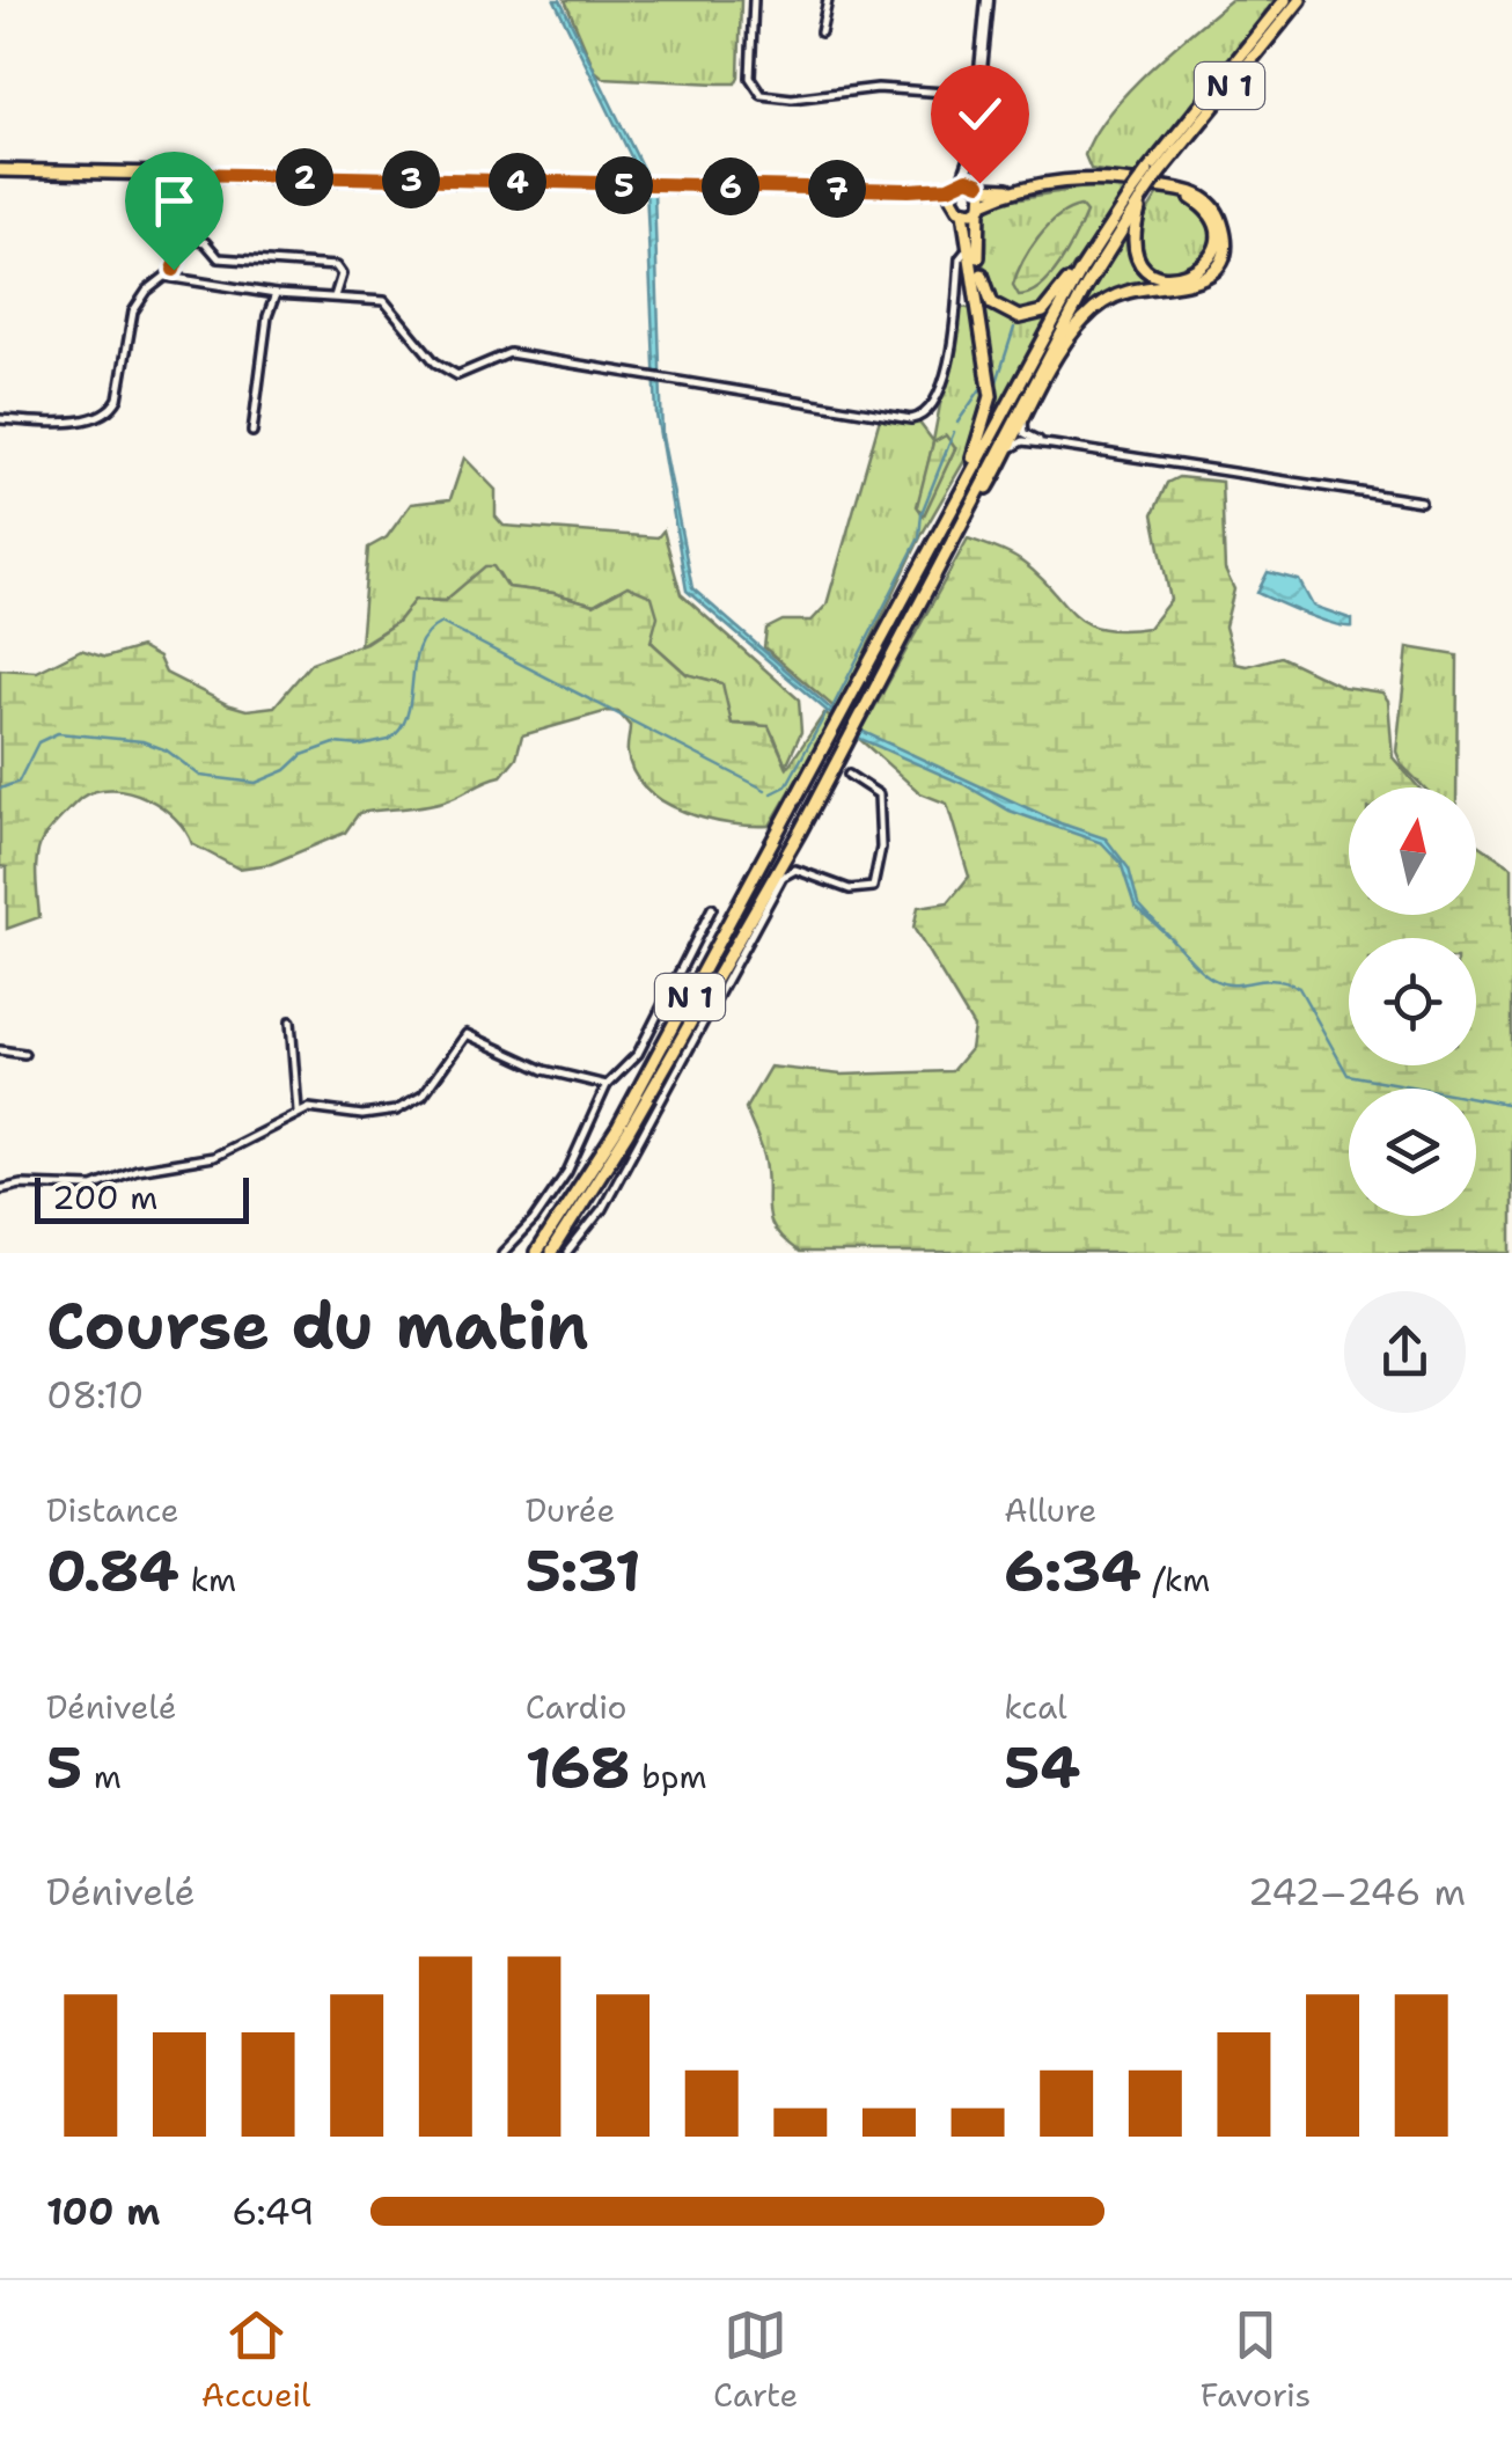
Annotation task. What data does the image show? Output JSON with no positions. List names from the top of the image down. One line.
{"streets":{"main road":["N 1"]},"scale_bar":"200 m","north":"top","page":{"pins":["2","3","4","5","6","7"],"scale":"200 m","heading":["Course du matin","08:10"],"stats":[["Distance","0.84 km"],["Durée","5:31"],["Allure","6:34 /km"],["Dénivelé","5 m"],["Cardio","168 bpm"],["kcal","54"]],"chart":["Dénivelé","242–246 m"],"list":[{"name":"100 m","note":"6:49"}],"tabs":["Accueil","Carte","Favoris"]}}
